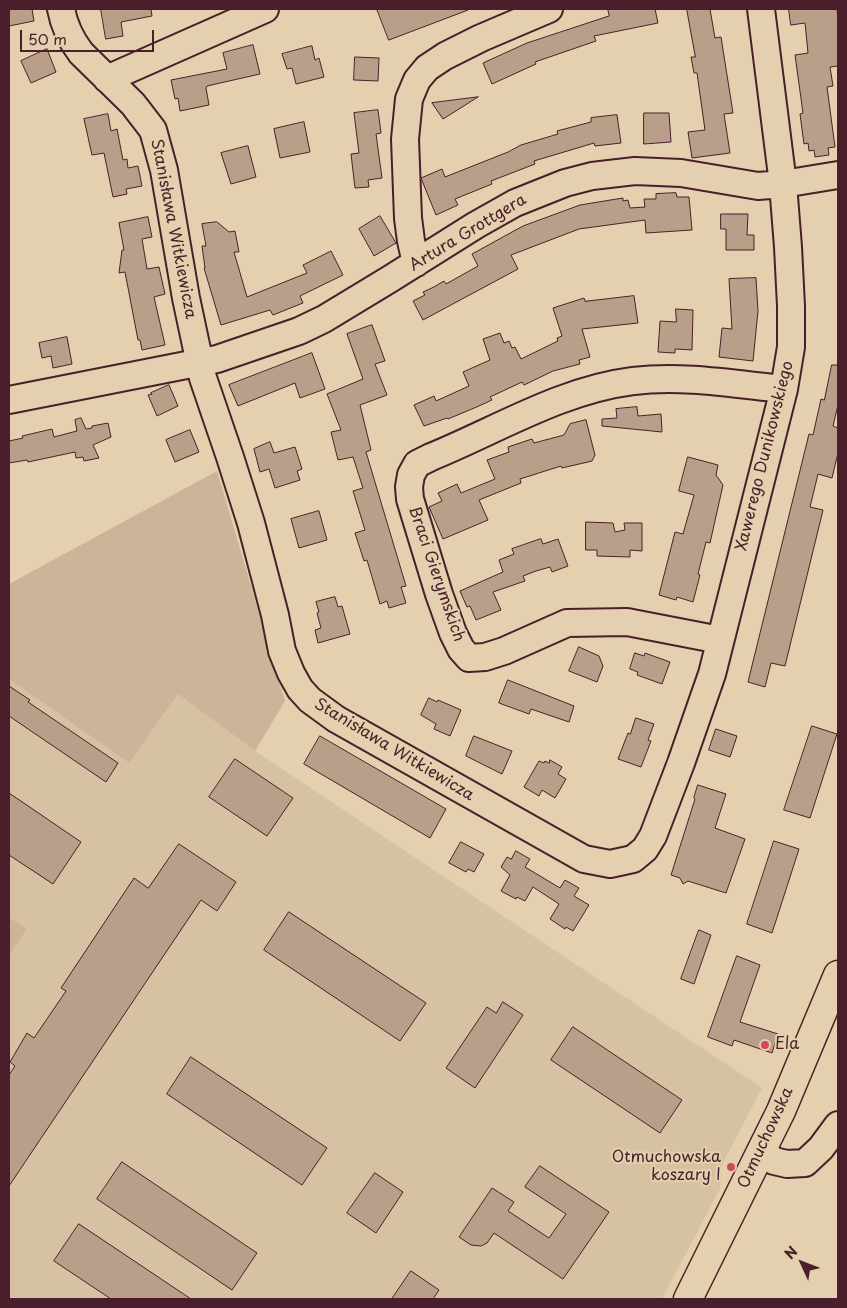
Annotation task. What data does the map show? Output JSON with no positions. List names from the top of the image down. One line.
{"streets":{"main road":["Otmuchowska"],"street":["Stanisława Witkiewicza","Artura Grottgera","Xawerego Dunikowskiego","Braci Gierymskich"]},"crossings":[["Stanisława Witkiewicza","Artura Grottgera"],["Stanisława Witkiewicza","Xawerego Dunikowskiego"],["Artura Grottgera","Xawerego Dunikowskiego"],["Xawerego Dunikowskiego","Braci Gierymskich"]],"places":["Ela","Otmuchowska koszary I"],"scale_bar":"50 m","north":"top left"}
